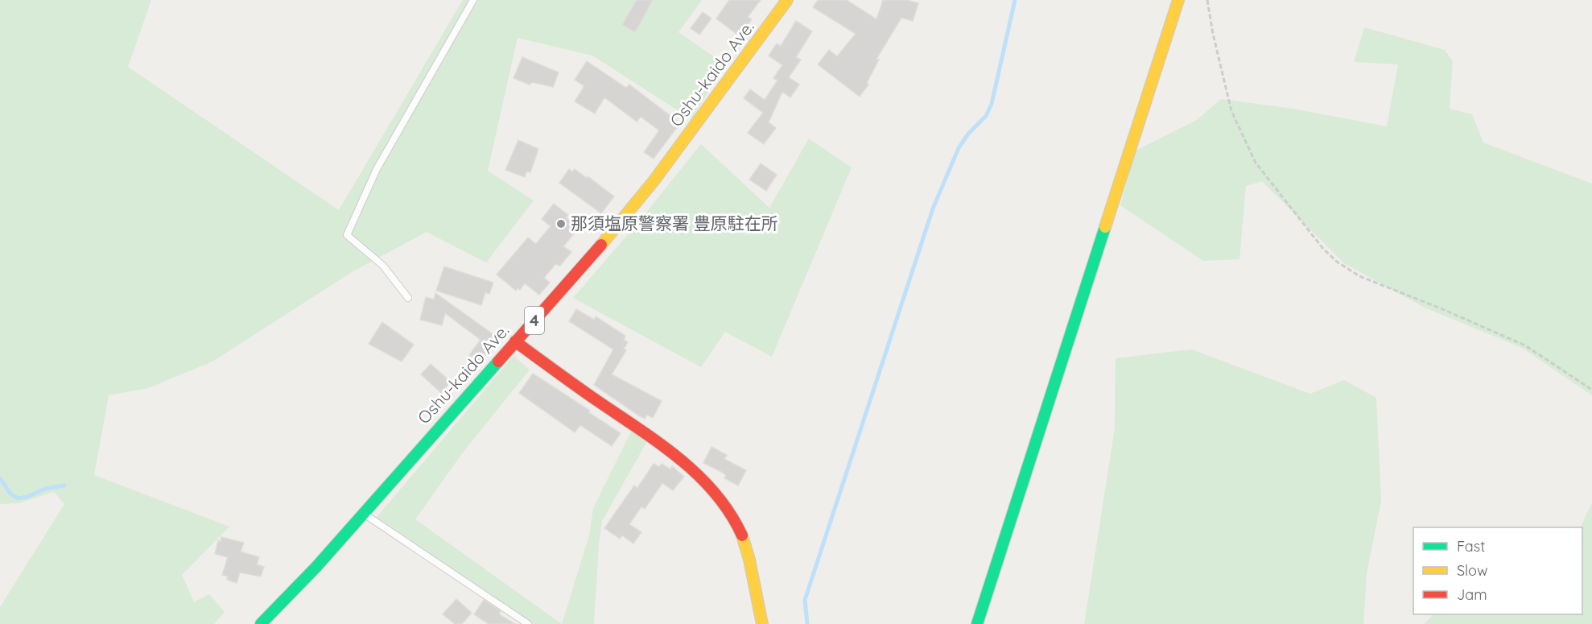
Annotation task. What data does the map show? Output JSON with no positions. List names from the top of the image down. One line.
{"streets":{"main road":["Oshu-kaido Ave.","4"]},"places":["那須塩原警察署 豊原駐在所"],"legend":["Fast","Slow","Jam"]}
